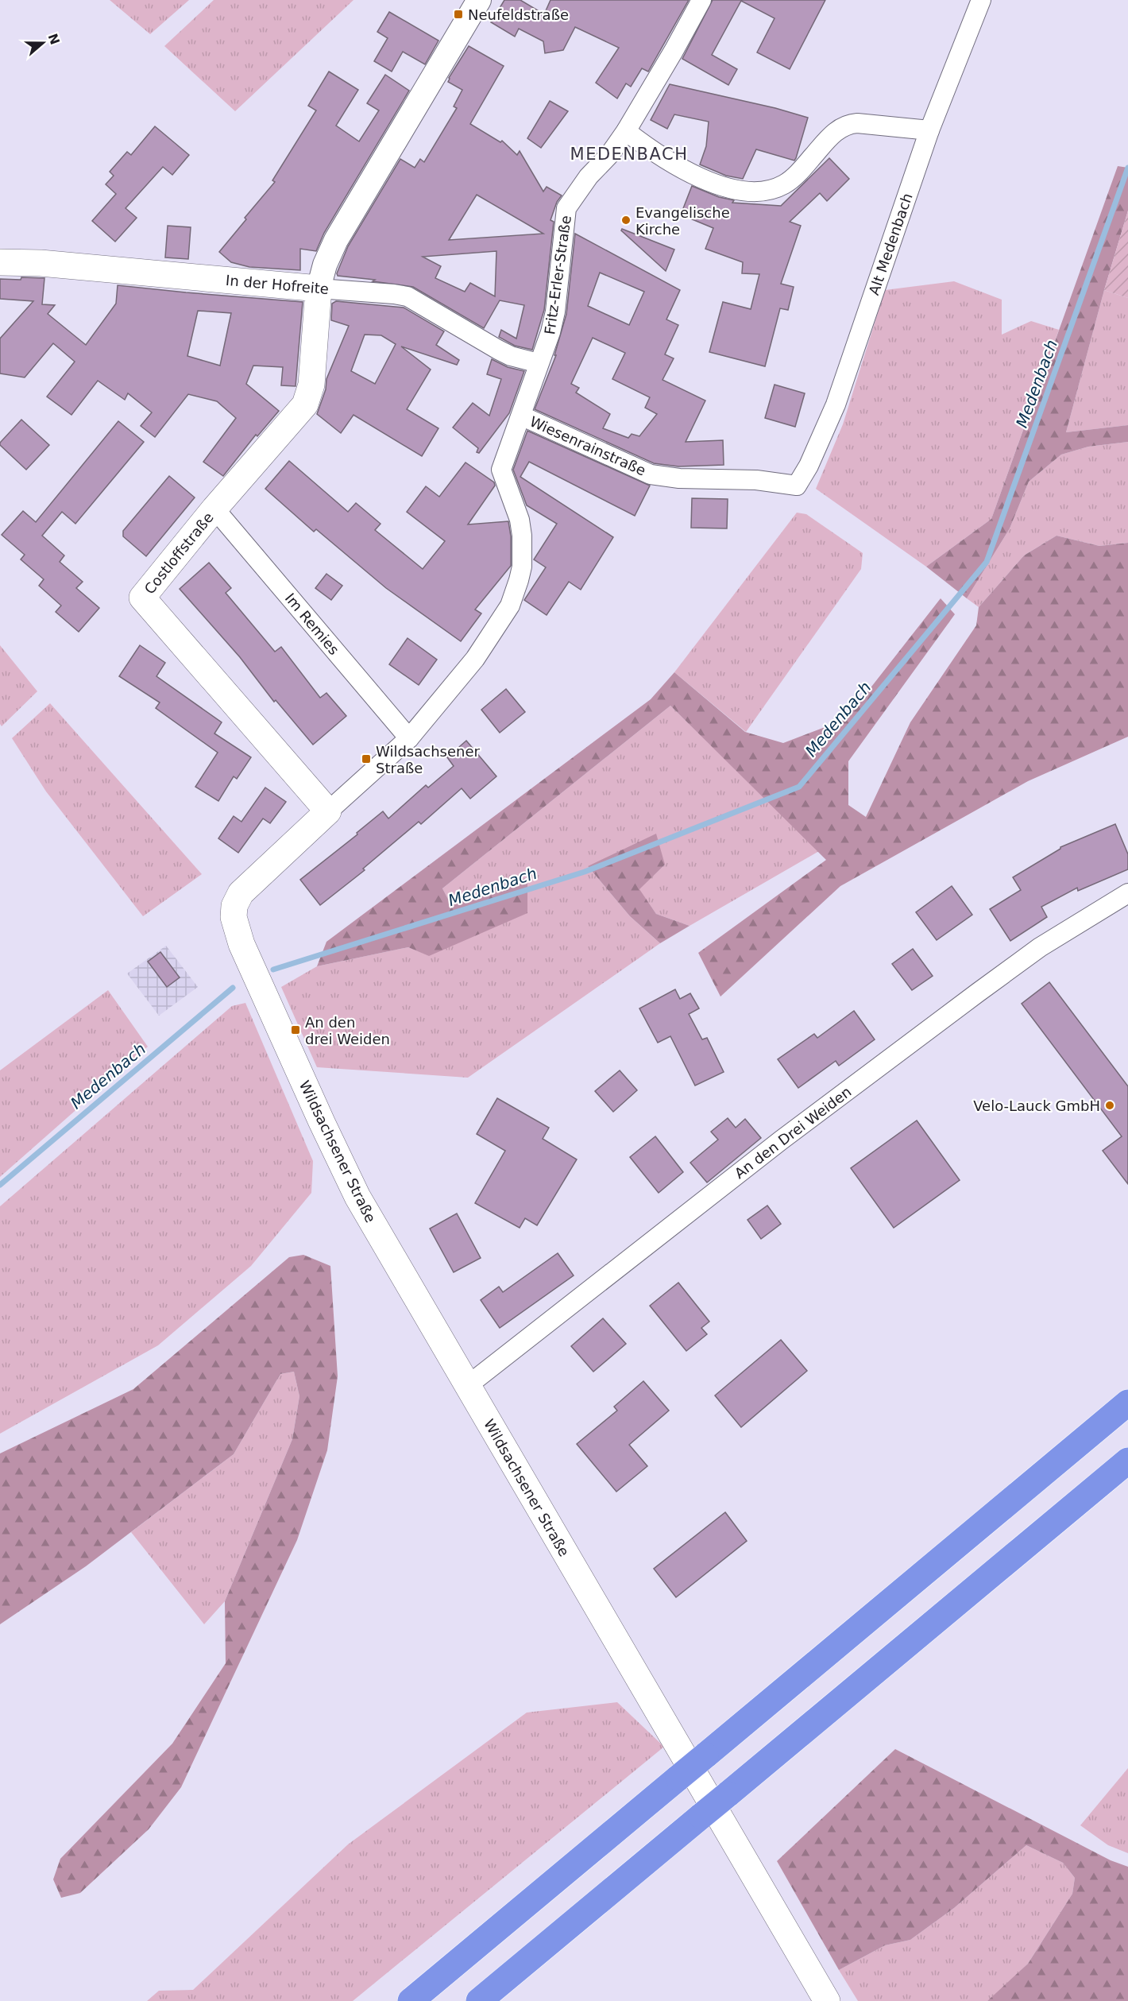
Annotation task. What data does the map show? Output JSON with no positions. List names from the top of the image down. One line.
{"streets":{"main road":["In der Hofreite","Costloffstraße","Wildsachsener Straße"],"street":["Alt Medenbach","Fritz-Erler-Straße","Wiesenrainstraße","Im Remies","An den Drei Weiden"]},"crossings":[["Alt Medenbach","Wiesenrainstraße"],["Fritz-Erler-Straße","In der Hofreite"],["Fritz-Erler-Straße","Wiesenrainstraße"],["Fritz-Erler-Straße","Wildsachsener Straße"],["In der Hofreite","Costloffstraße"],["Costloffstraße","Im Remies"],["Costloffstraße","Wildsachsener Straße"],["Im Remies","Wildsachsener Straße"],["An den Drei Weiden","Wildsachsener Straße"]],"districts":["MEDENBACH"],"water":["Medenbach"],"places":{"transit":["Neufeldstraße","Wildsachsener Straße","An den drei Weiden"],"other":["Evangelische Kirche","Velo-Lauck GmbH"]},"north":"right"}
